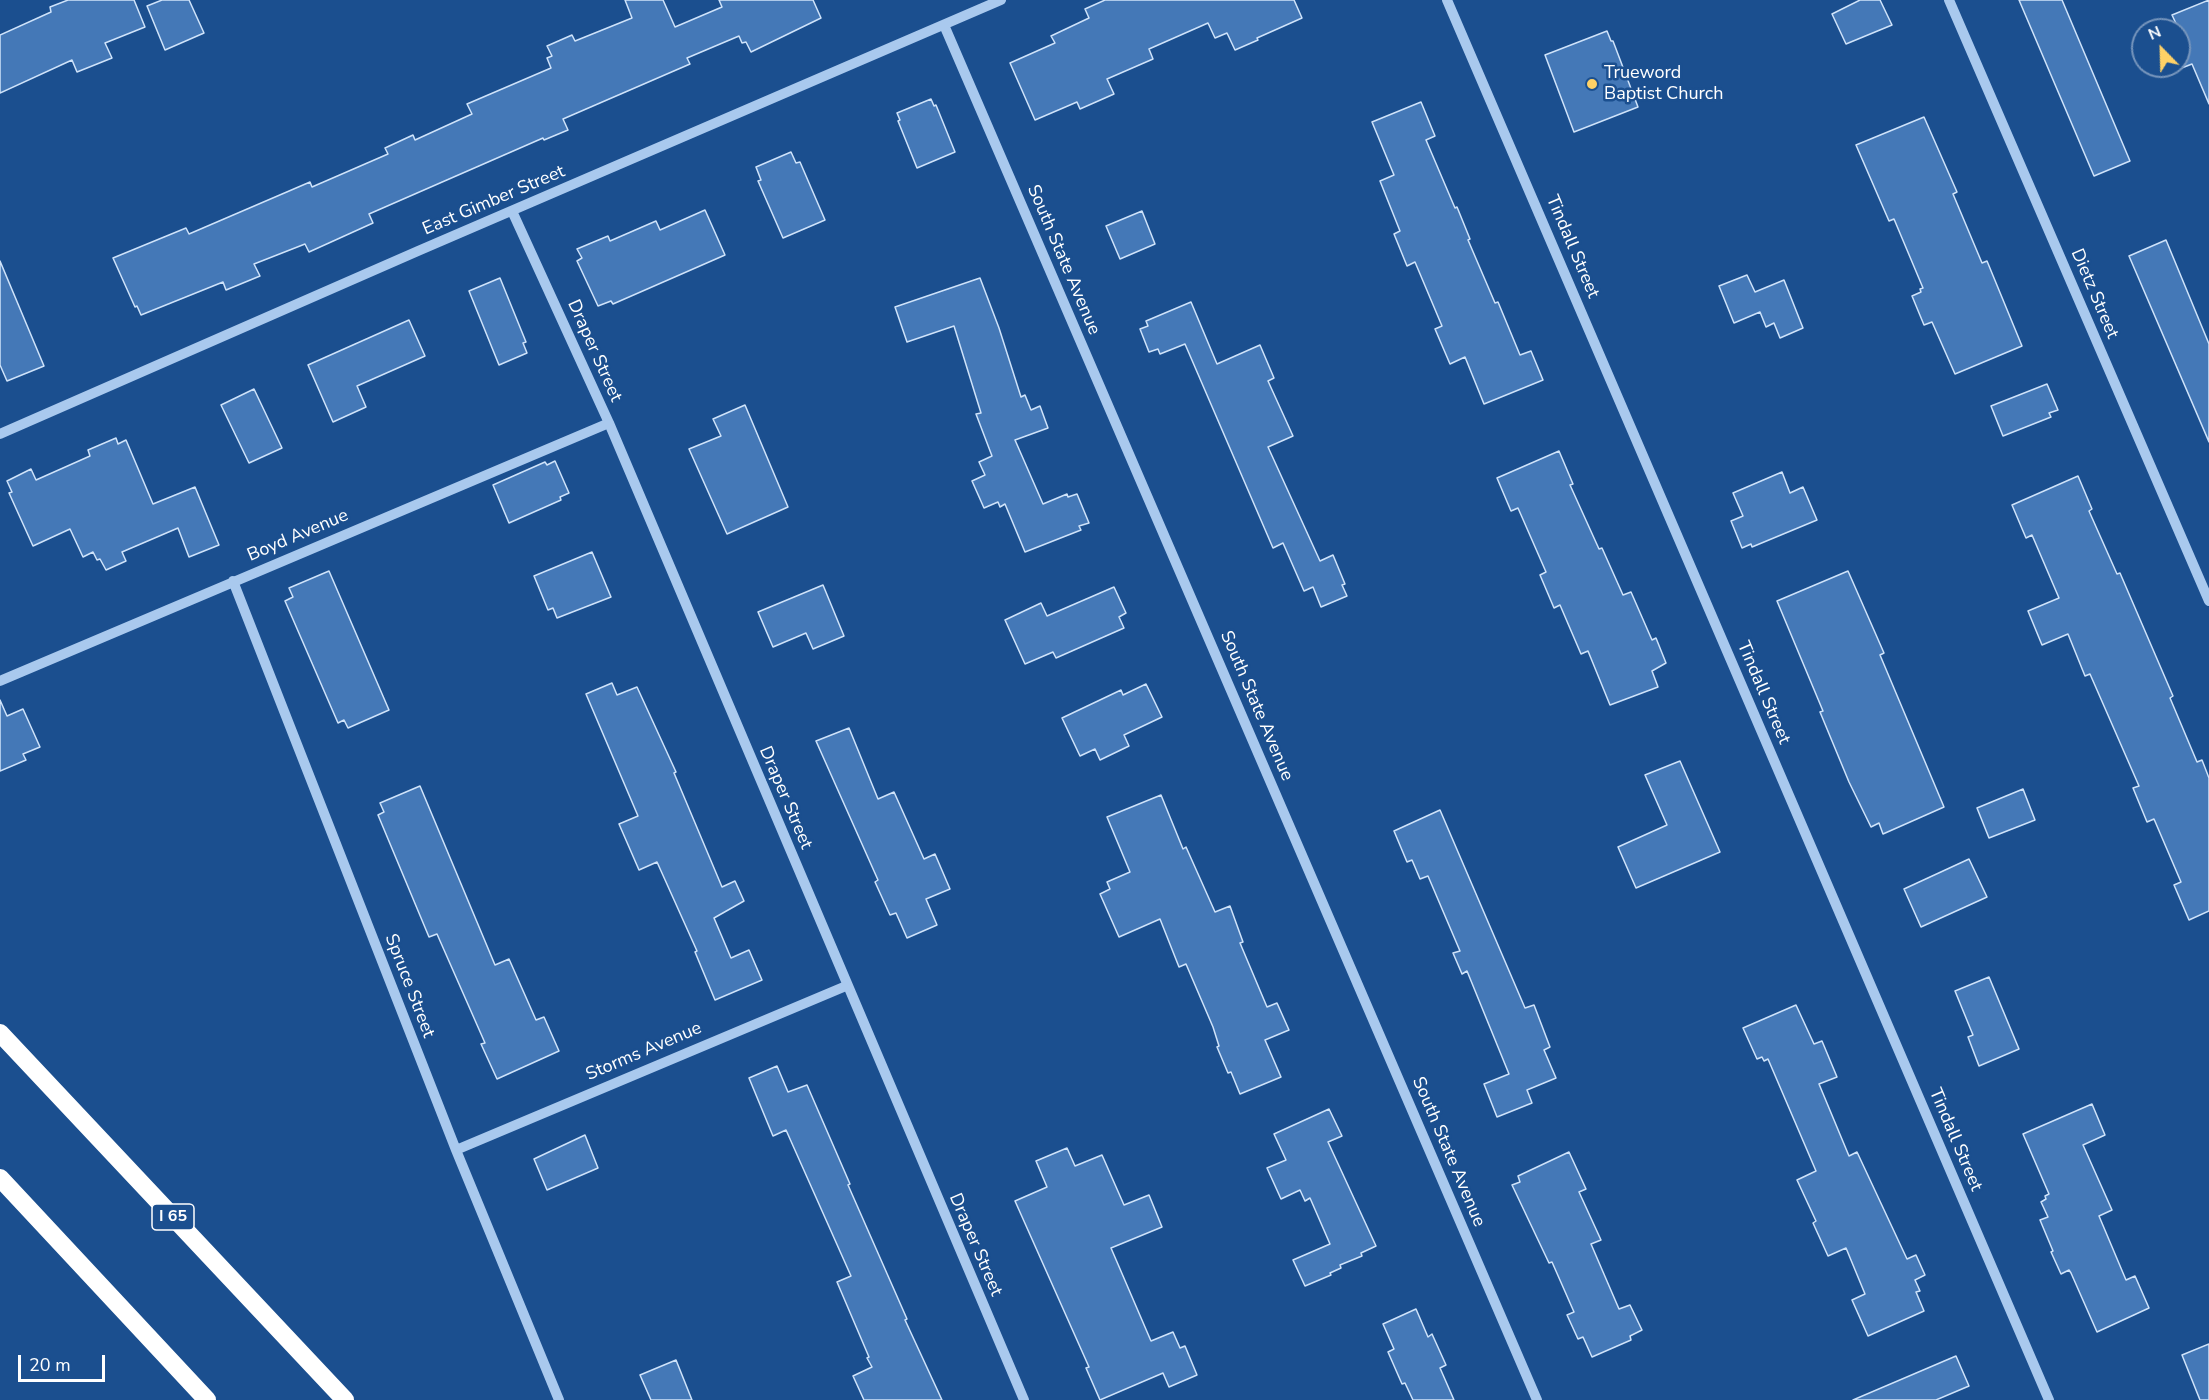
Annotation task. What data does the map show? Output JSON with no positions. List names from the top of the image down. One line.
{"streets":{"highway":["I 65"],"street":["East Gimber Street","Tindall Street","South State Avenue","Dietz Street","Draper Street","Boyd Avenue","Spruce Street","Storms Avenue"]},"crossings":[["East Gimber Street","South State Avenue"],["East Gimber Street","Draper Street"],["Draper Street","Boyd Avenue"],["Draper Street","Storms Avenue"],["Boyd Avenue","Spruce Street"],["Spruce Street","Storms Avenue"]],"places":["Trueword Baptist Church"],"scale_bar":"20 m","north":"top left"}
